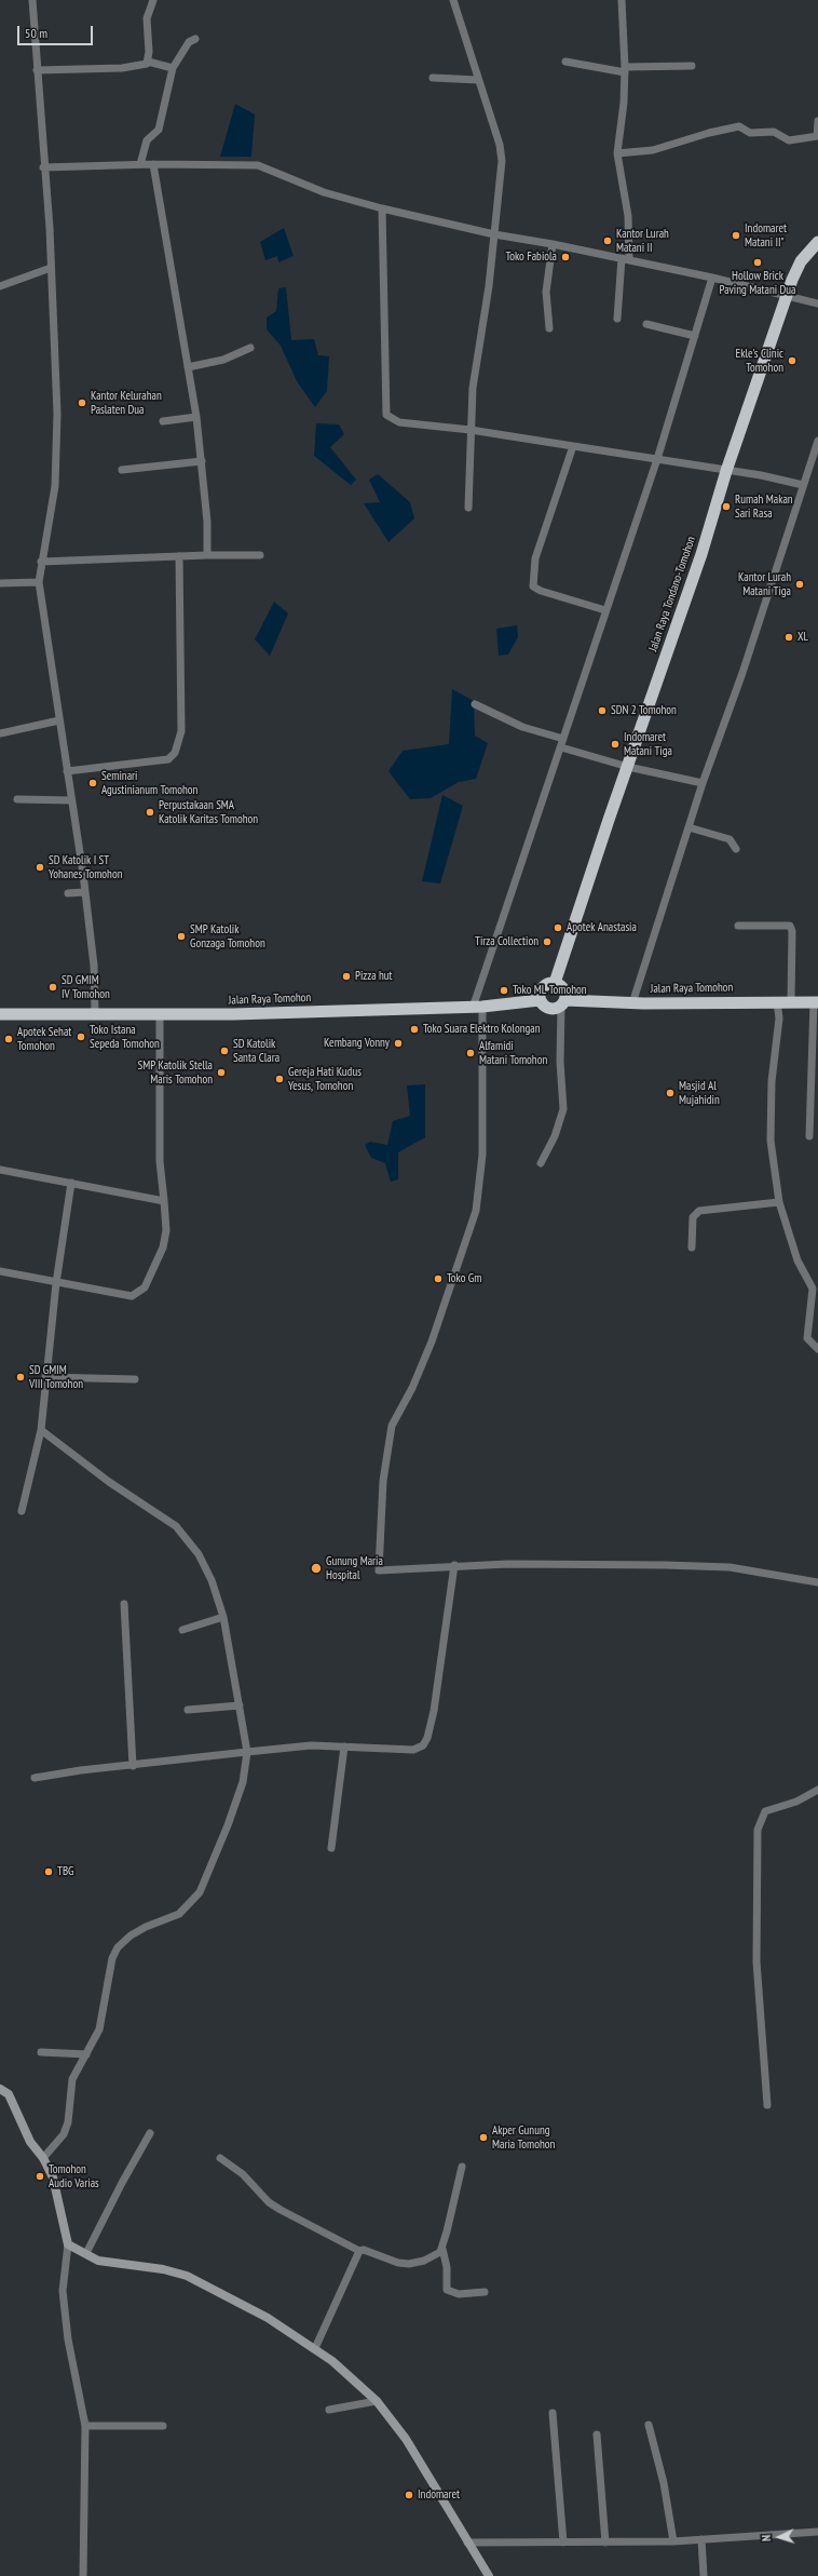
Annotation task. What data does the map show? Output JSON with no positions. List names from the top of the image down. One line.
{"streets":{"highway":["Jalan Raya Tondano-Tomohon","Jalan Raya Tomohon"]},"crossings":[["Jalan Raya Tondano-Tomohon","Jalan Raya Tomohon"]],"places":["Indomaret Matani II\"","Kantor Lurah Matani II","Toko Fabiola","Hollow Brick Paving Matani Dua","Ekle's Clinic Tomohon","Kantor Kelurahan Paslaten Dua","Rumah Makan Sari Rasa","Kantor Lurah Matani Tiga","XL","SDN 2 Tomohon","Indomaret Matani Tiga","Seminari Agustinianum Tomohon","Perpustakaan SMA Katolik Karitas Tomohon","SD Katolik I ST Yohanes Tomohon","Apotek Anastasia","SMP Katolik Gonzaga Tomohon","Tirza Collection","Pizza hut","SD GMIM IV Tomohon","Toko ML Tomohon","Toko Suara Elektro Kolongan","Toko Istana Sepeda Tomohon","Apotek Sehat Tomohon","Kembang Vonny","SD Katolik Santa Clara","Alfamidi Matani Tomohon","SMP Katolik Stella Maris Tomohon","Gereja Hati Kudus Yesus, Tomohon","Masjid Al Mujahidin","Toko Gm","SD GMIM VIII Tomohon","Gunung Maria Hospital","TBG","Akper Gunung Maria Tomohon","Tomohon Audio Varias","Indomaret"],"scale_bar":"50 m","north":"left"}
